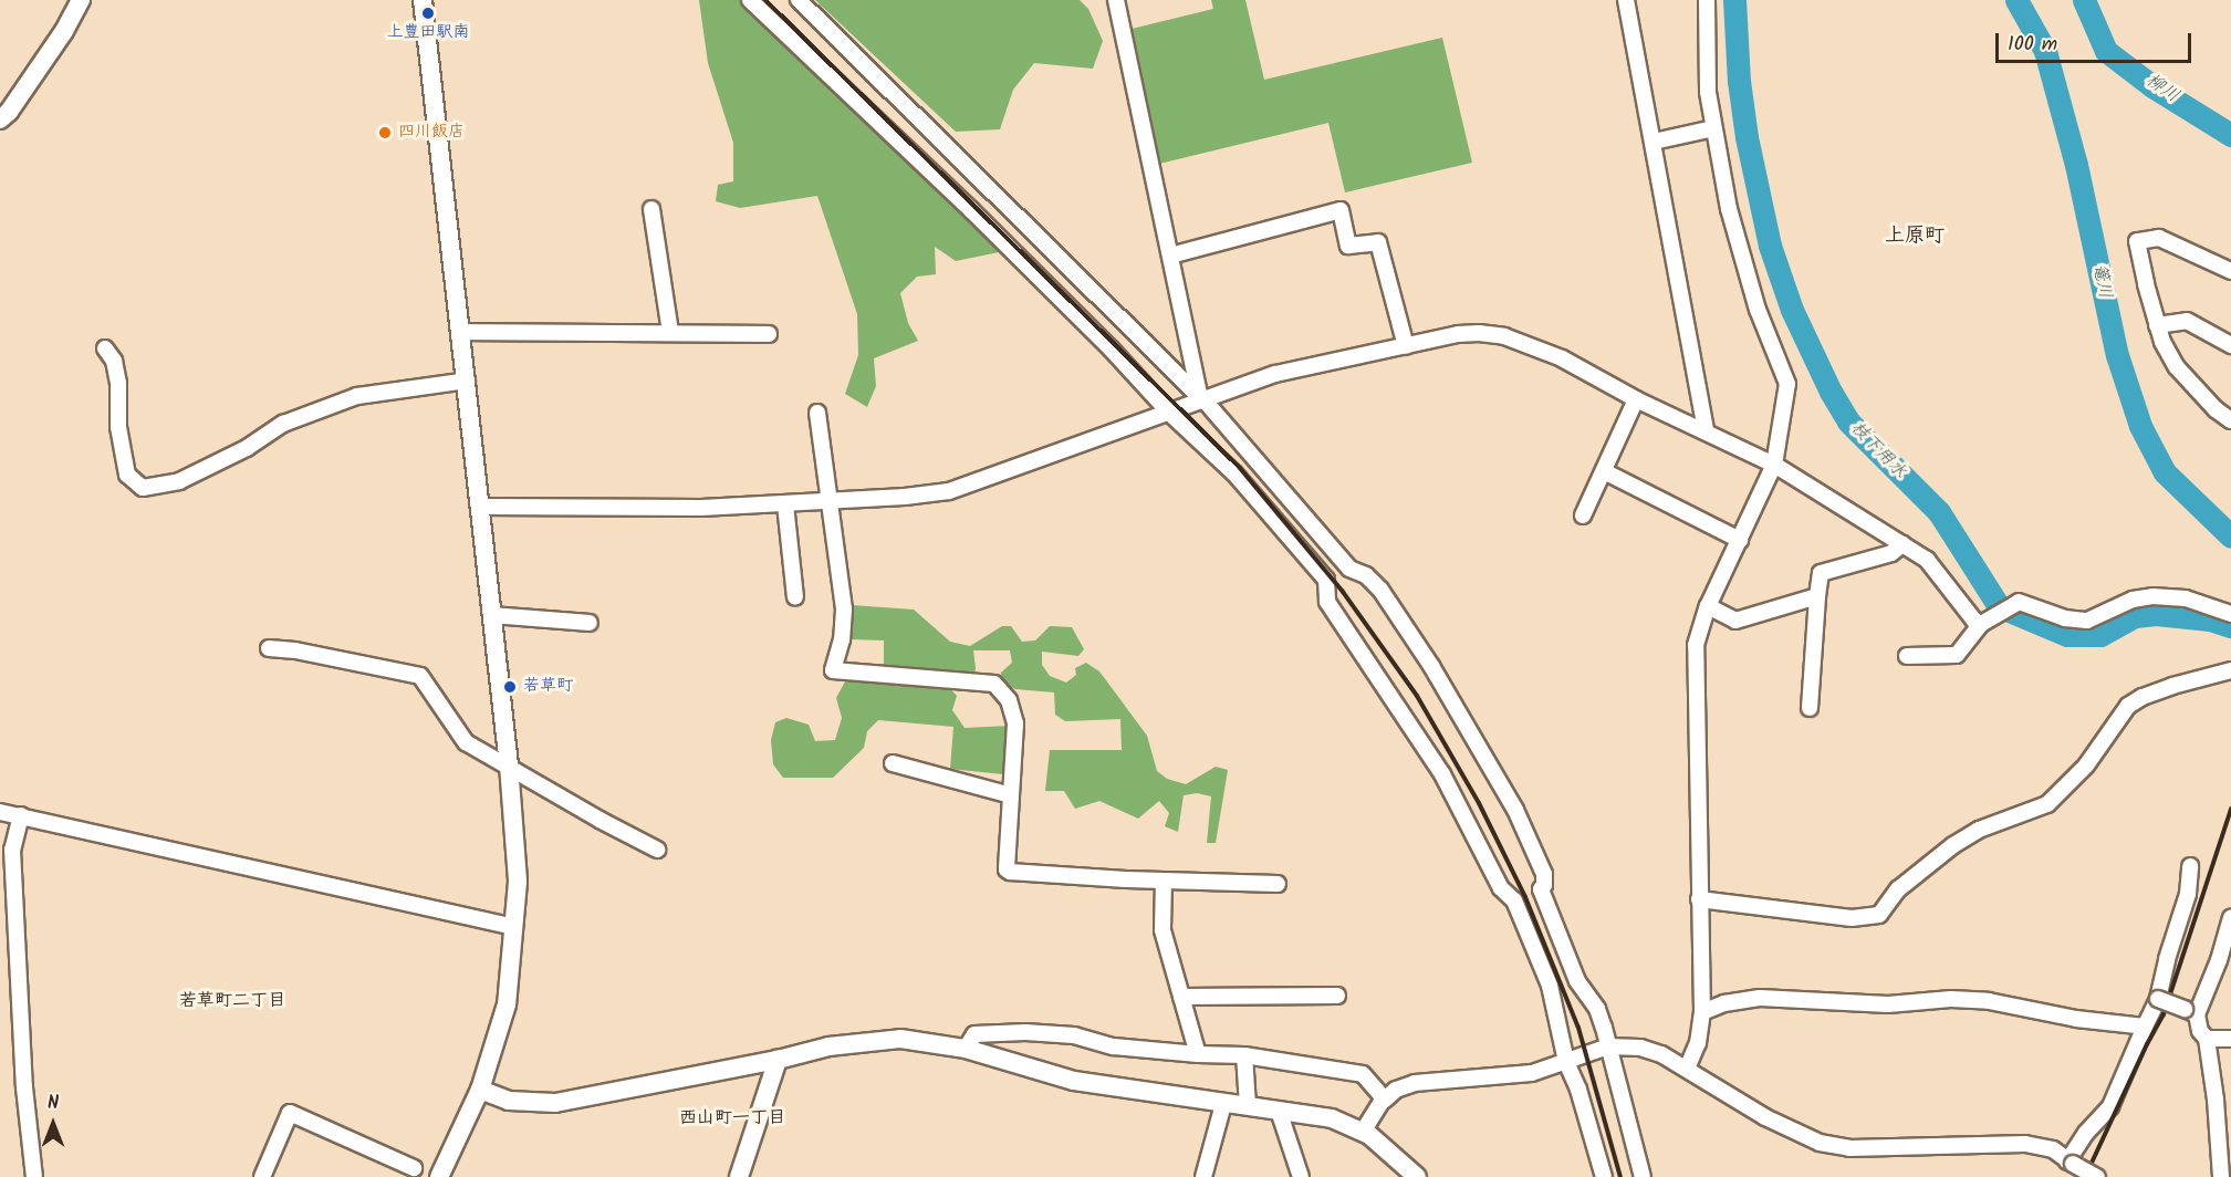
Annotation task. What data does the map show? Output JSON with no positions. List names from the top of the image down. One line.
{"districts":["上原町","若草町二丁目","西山町一丁目"],"water":["柳川","篭川","枝下用水"],"places":["上豊田駅南","四川飯店","若草町"],"scale_bar":"100 m","north":"top"}
